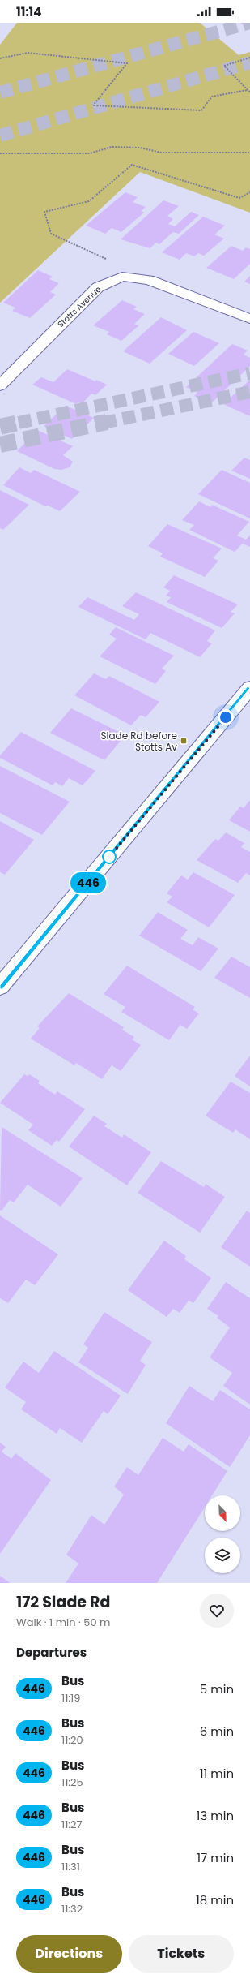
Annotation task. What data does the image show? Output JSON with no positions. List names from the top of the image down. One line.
{"streets":{"street":["Stotts Avenue"]},"places":{"transit":["Slade Rd before Stotts Av"]},"lines":["bus line 446"],"north":"bottom right","page":{"status":"11:14","on_map":"446","heading":[["172 Slade Rd","Walk · 1 min · 50 m"],"Departures"],"list":[{"mark":"446","name":"Bus","note":"11:19","value":"5 min"},{"mark":"446","name":"Bus","note":"11:20","value":"6 min"},{"mark":"446","name":"Bus","note":"11:25","value":"11 min"},{"mark":"446","name":"Bus","note":"11:27","value":"13 min"},{"mark":"446","name":"Bus","note":"11:31","value":"17 min"},{"mark":"446","name":"Bus","note":"11:32","value":"18 min"}],"buttons":["Directions","Tickets"]}}
